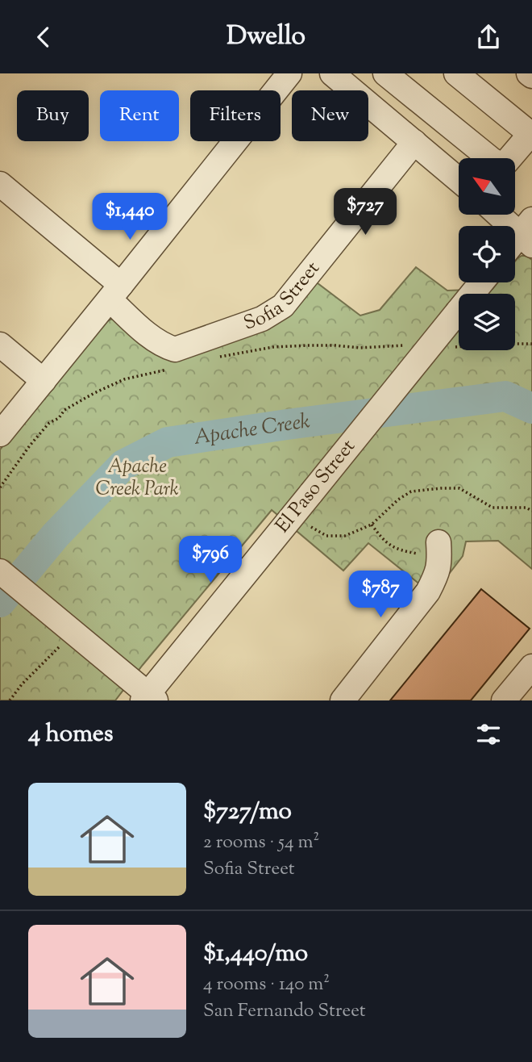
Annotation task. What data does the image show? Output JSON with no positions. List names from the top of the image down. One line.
{"streets":{"street":["Sofia Street","El Paso Street"]},"water":["Apache Creek"],"parks":["Apache Creek Park"],"north":"top left","page":{"header":"Dwello","chip":["Buy","Rent","Filters","New"],"price":["$727","$1,440","$796","$787"],"heading":"4 homes","list":[{"name":"$727/mo","note":"2 rooms · 54 m² · Sofia Street"},{"name":"$1,440/mo","note":"4 rooms · 140 m² · San Fernando Street"}]}}
